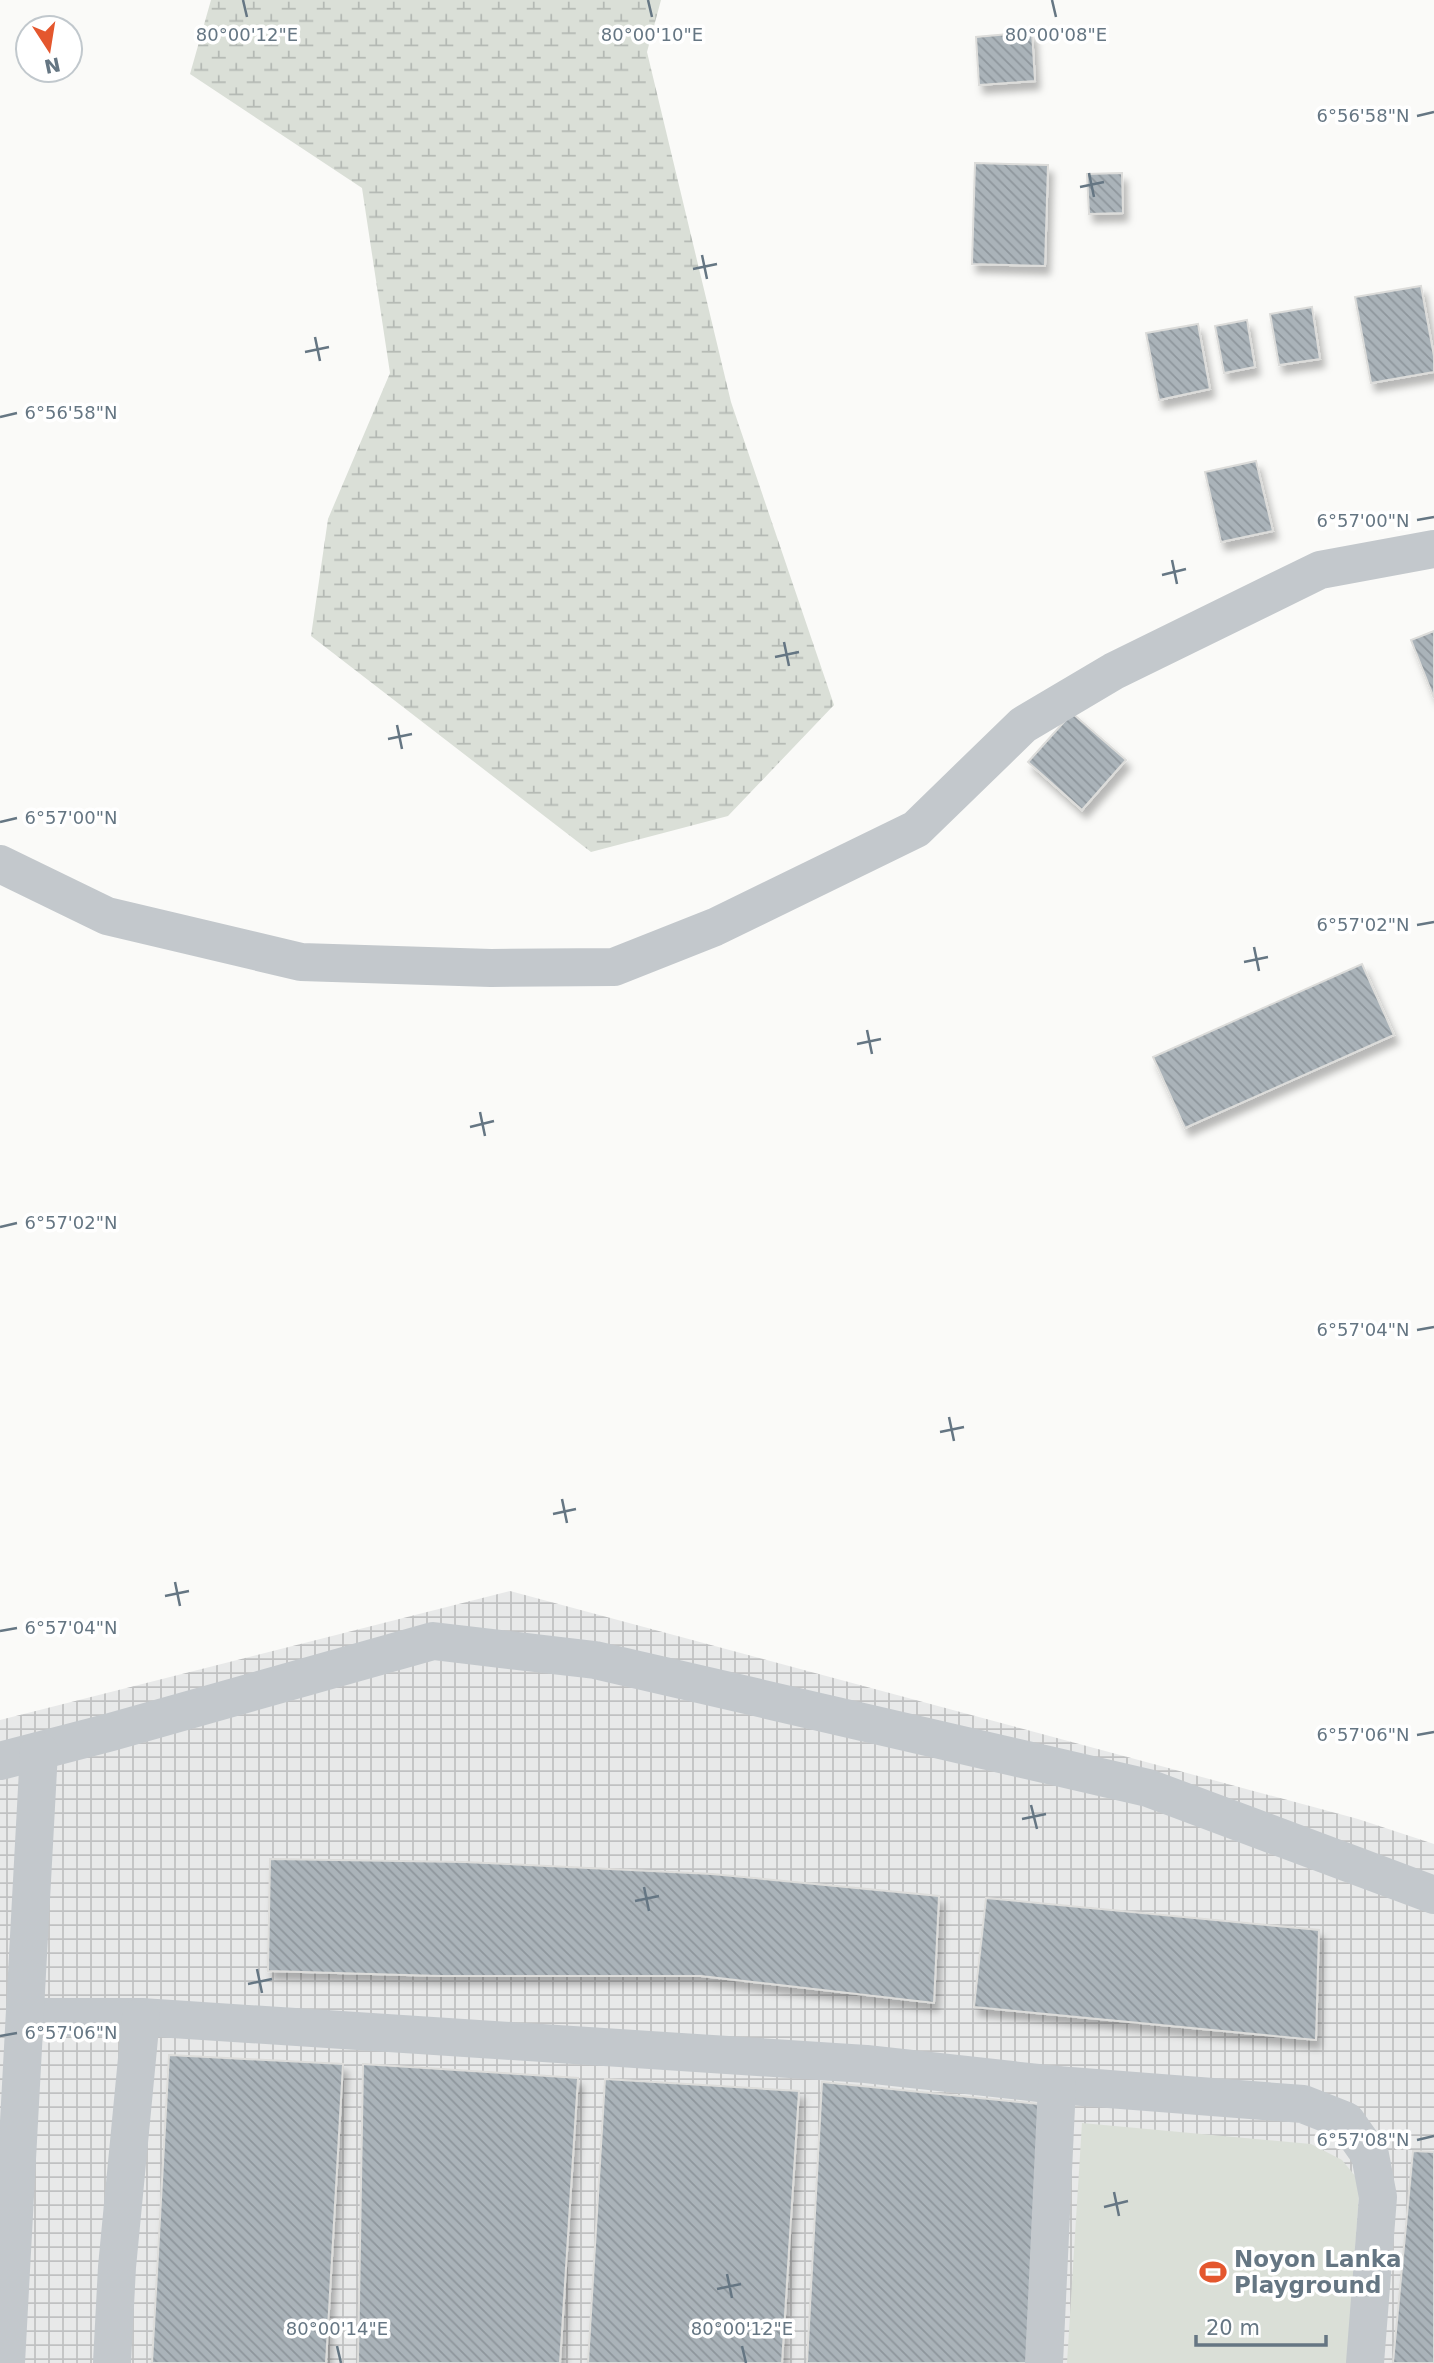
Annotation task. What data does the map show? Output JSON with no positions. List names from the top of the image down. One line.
{"places":{"sports":["Noyon Lanka Playground"]},"scale_bar":"20 m","north":"bottom","coordinates":["80°00'12\"E","80°00'10\"E","80°00'08\"E","6°56'58\"N","6°57'00\"N","6°57'02\"N","6°57'04\"N","6°57'06\"N","6°57'08\"N","80°00'14\"E"]}
